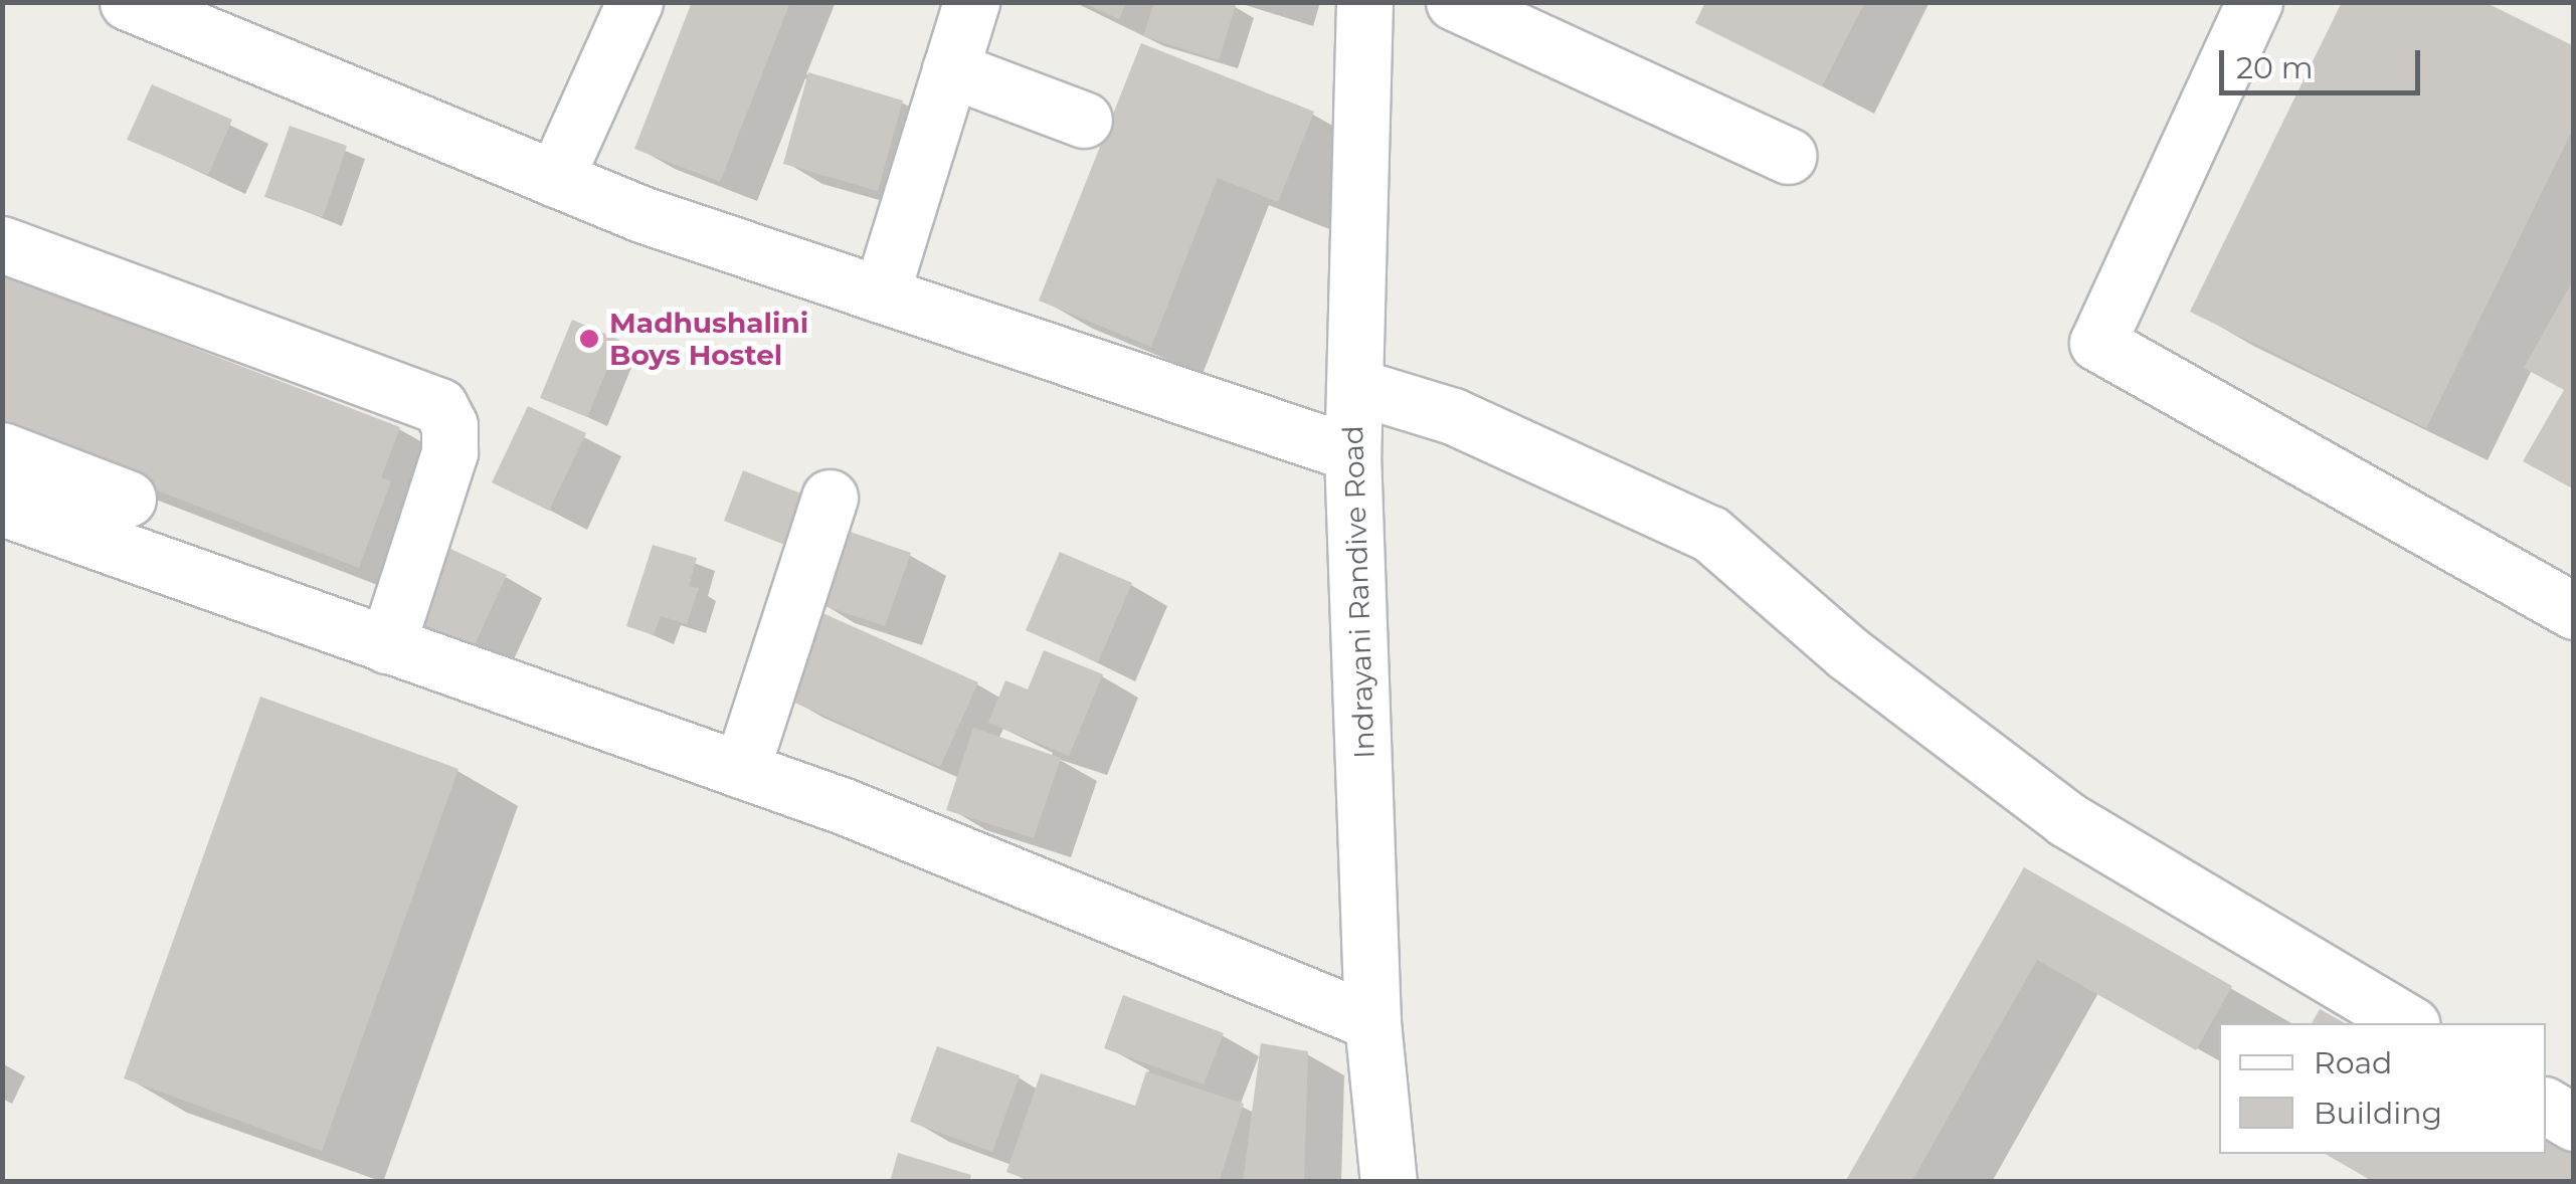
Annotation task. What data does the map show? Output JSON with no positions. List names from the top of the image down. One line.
{"streets":{"street":["Indrayani Randive Road"]},"places":["Madhushalini Boys Hostel"],"legend":["Road","Building"],"scale_bar":"20 m"}
